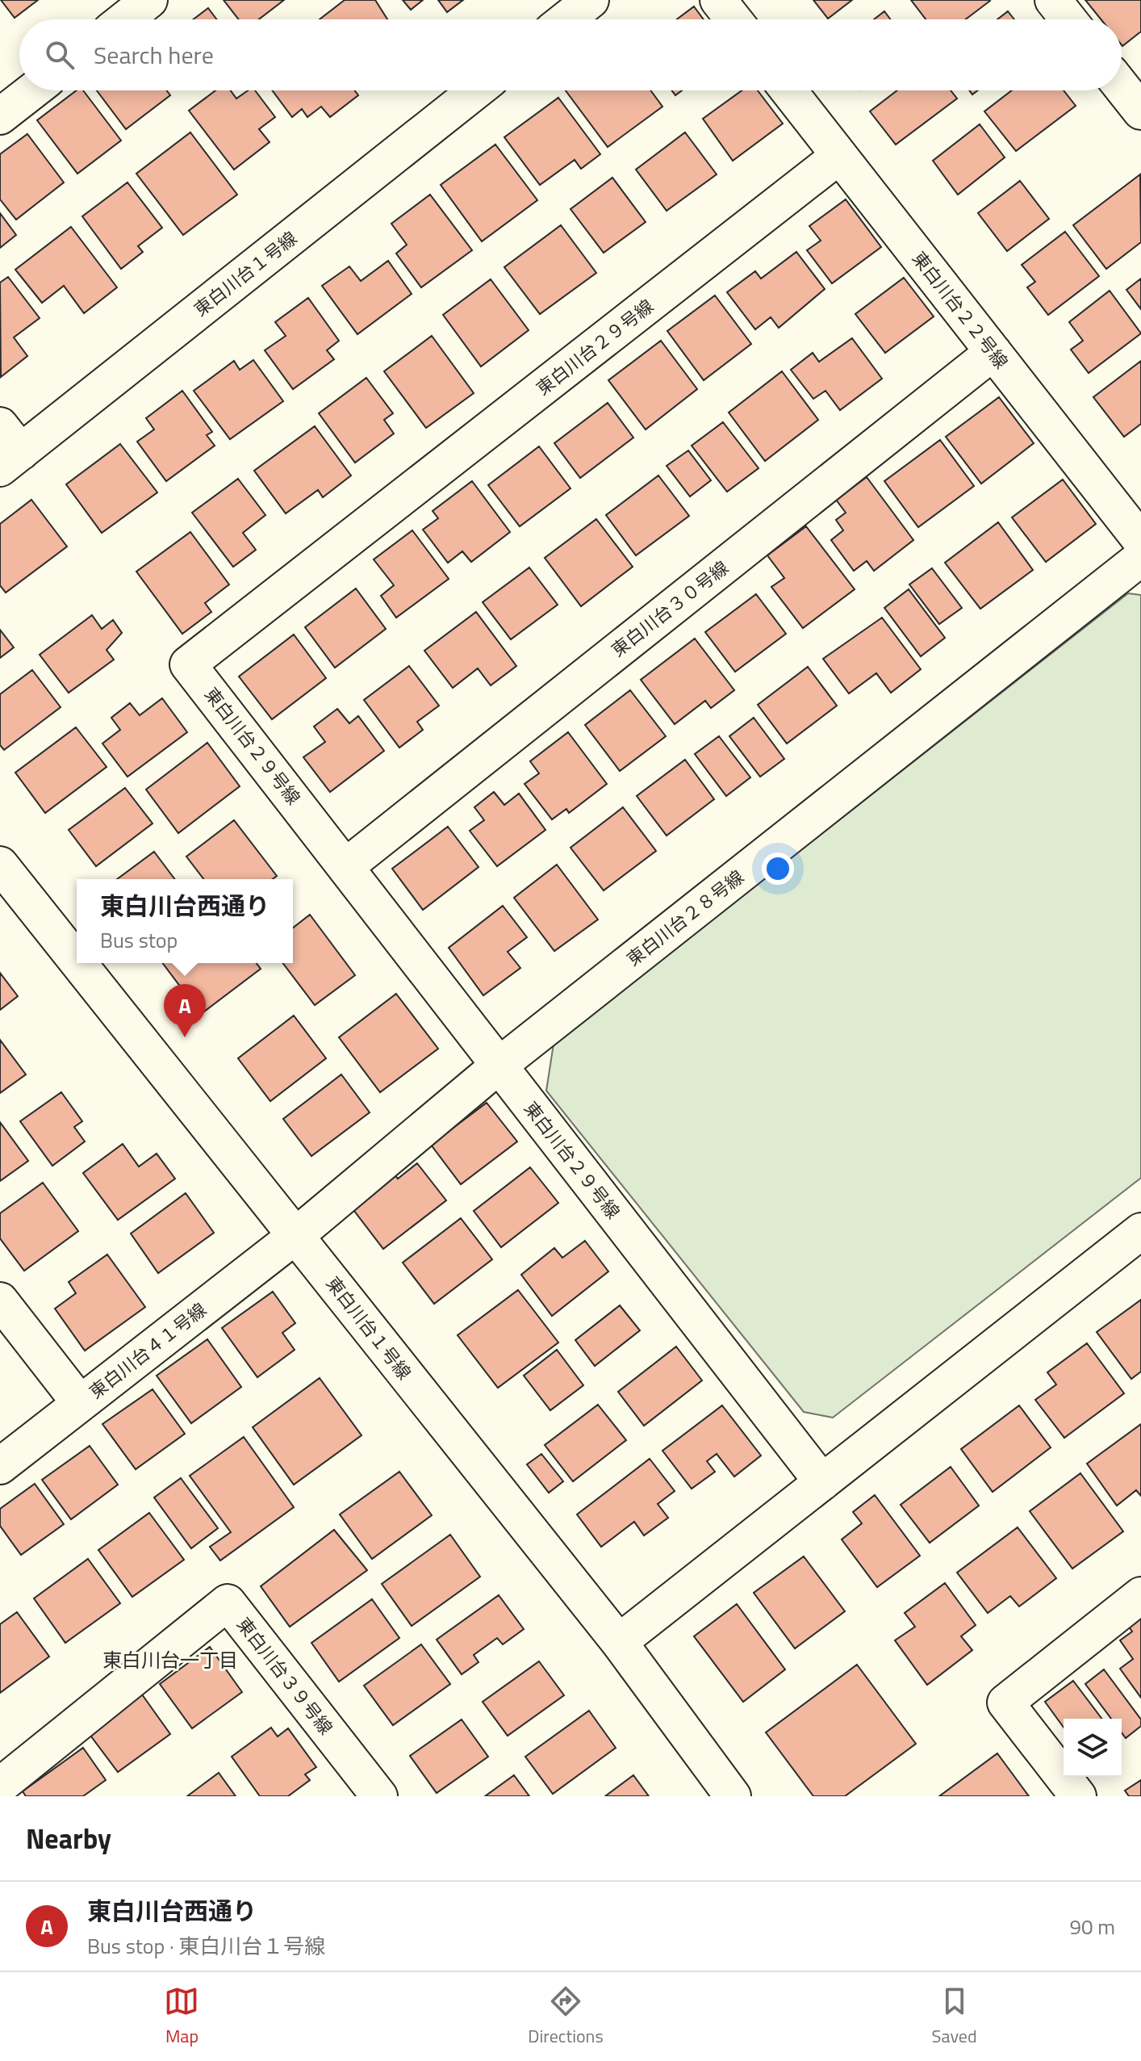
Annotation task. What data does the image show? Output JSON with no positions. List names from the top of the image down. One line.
{"streets":{"street":["東白川台１号線","東白川台２２号線","東白川台２９号線","東白川台３０号線","東白川台２８号線","東白川台４１号線","東白川台３９号線"]},"crossings":[["東白川台１号線","東白川台２８号線"],["東白川台１号線","東白川台４１号線"],["東白川台２２号線","東白川台２９号線"],["東白川台２２号線","東白川台３０号線"],["東白川台２９号線","東白川台３０号線"],["東白川台２９号線","東白川台２８号線"],["東白川台２８号線","東白川台４１号線"]],"districts":["東白川台一丁目"],"page":{"search":"Search here","popup":["東白川台西通り","Bus stop"],"pins":"A","heading":"Nearby","list":[{"mark":"A","name":"東白川台西通り","note":"Bus stop · 東白川台１号線","value":"90 m"}],"nav":["Map","Directions","Saved"]}}
